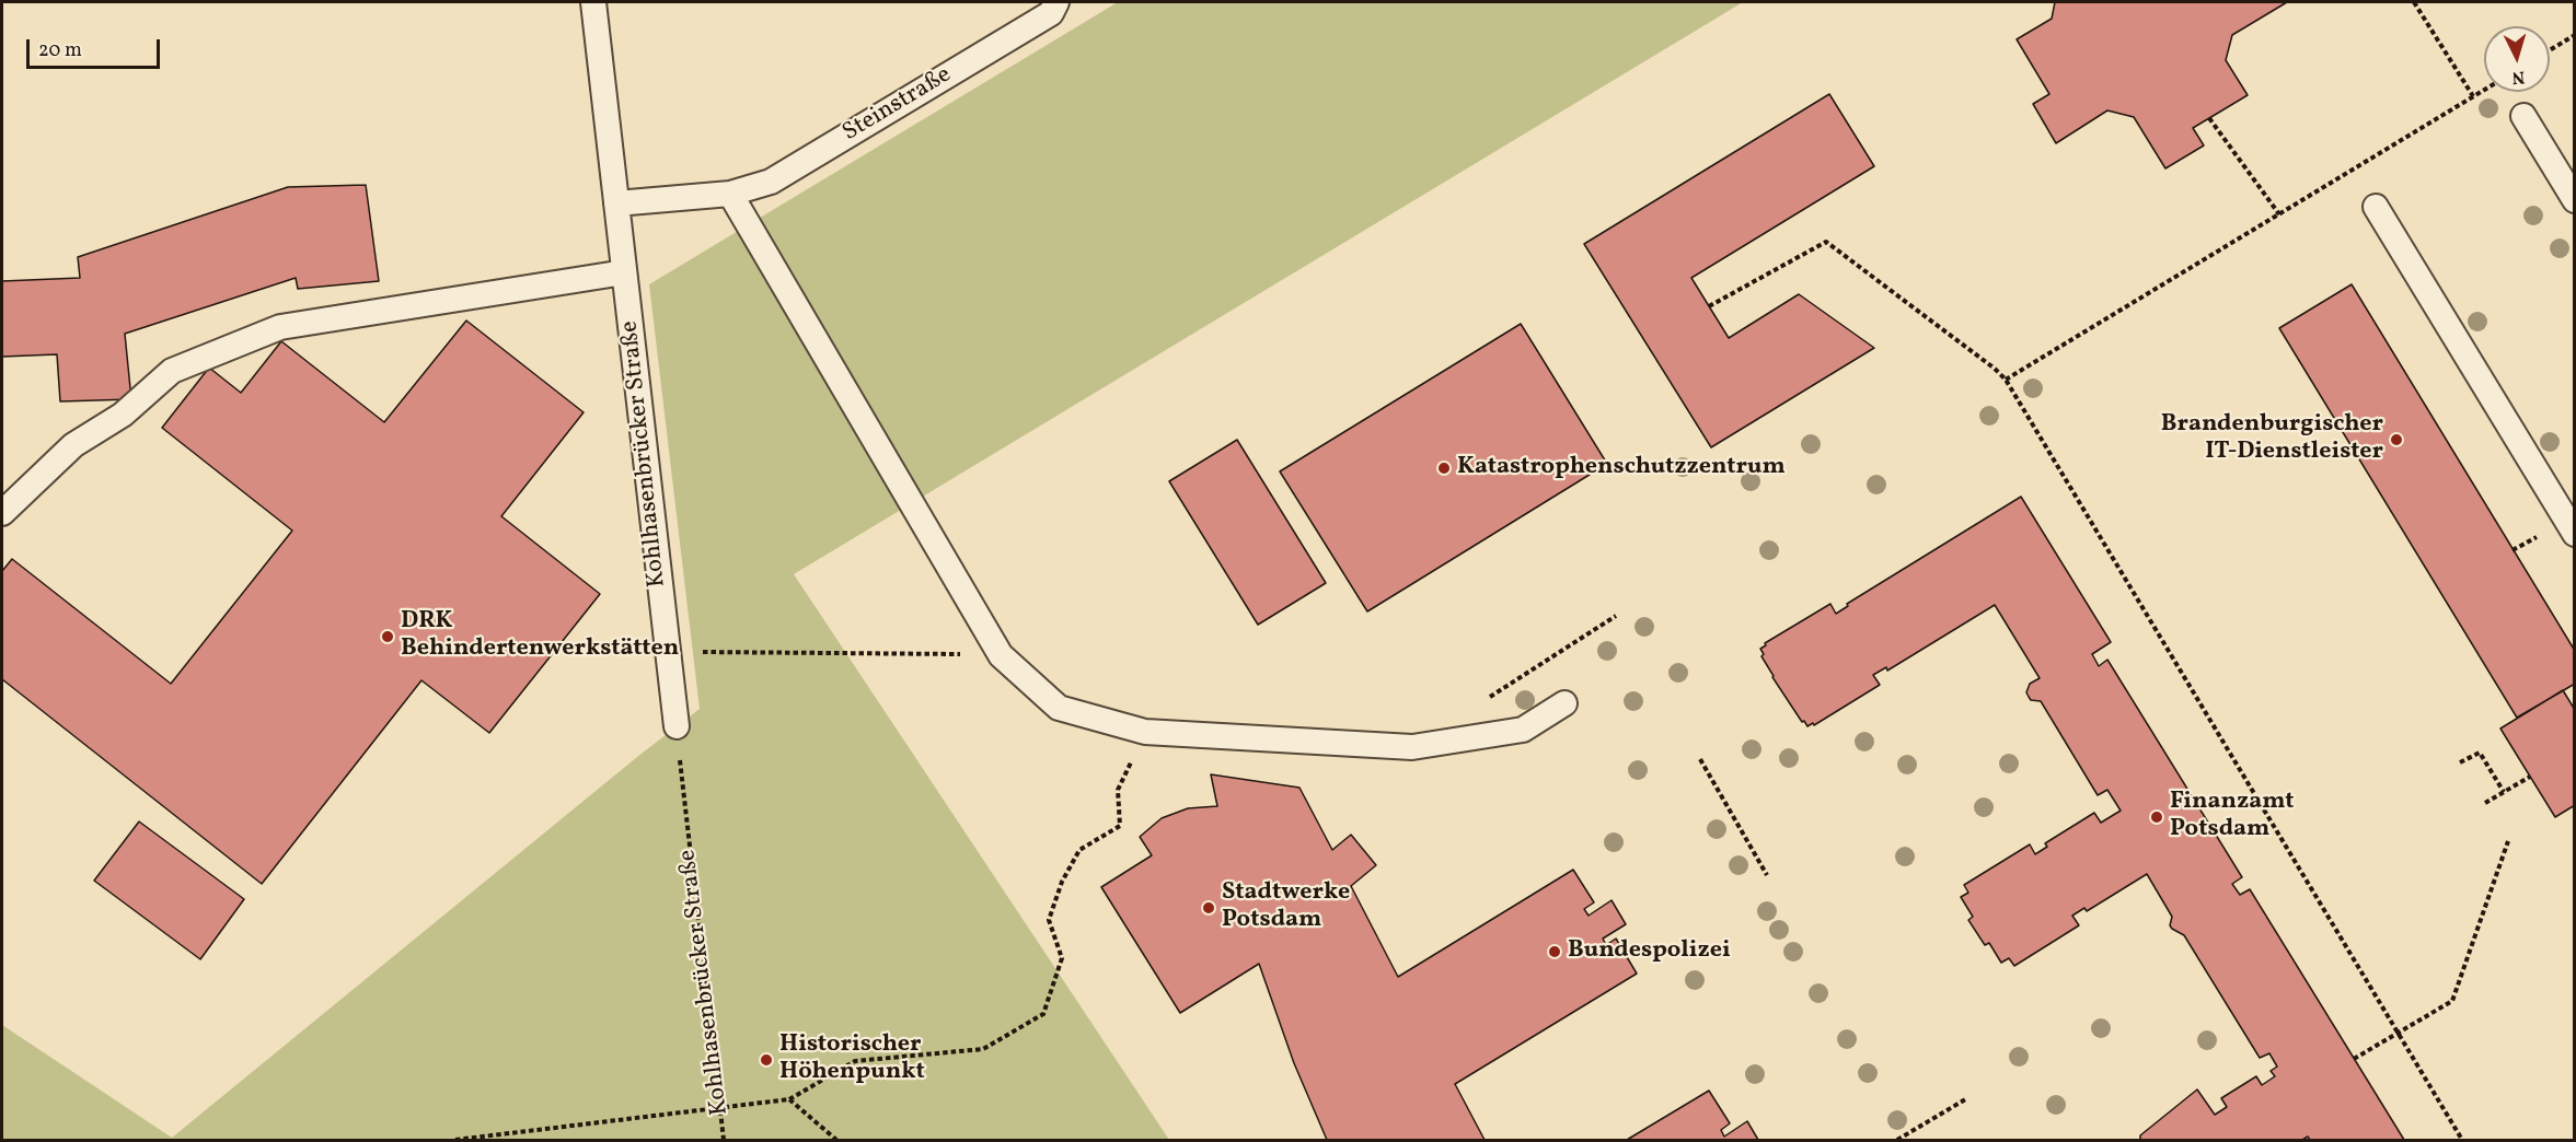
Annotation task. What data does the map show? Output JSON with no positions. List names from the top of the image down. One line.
{"streets":{"lane":["Steinstraße","Kohlhasenbrücker Straße"]},"crossings":[["Steinstraße","Kohlhasenbrücker Straße"]],"places":["Brandenburgischer IT-Dienstleister","Katastrophenschutzzentrum","DRK Behindertenwerkstätten","Finanzamt Potsdam","Stadtwerke Potsdam","Bundespolizei","Historischer Höhenpunkt"],"scale_bar":"20 m","north":"bottom"}
